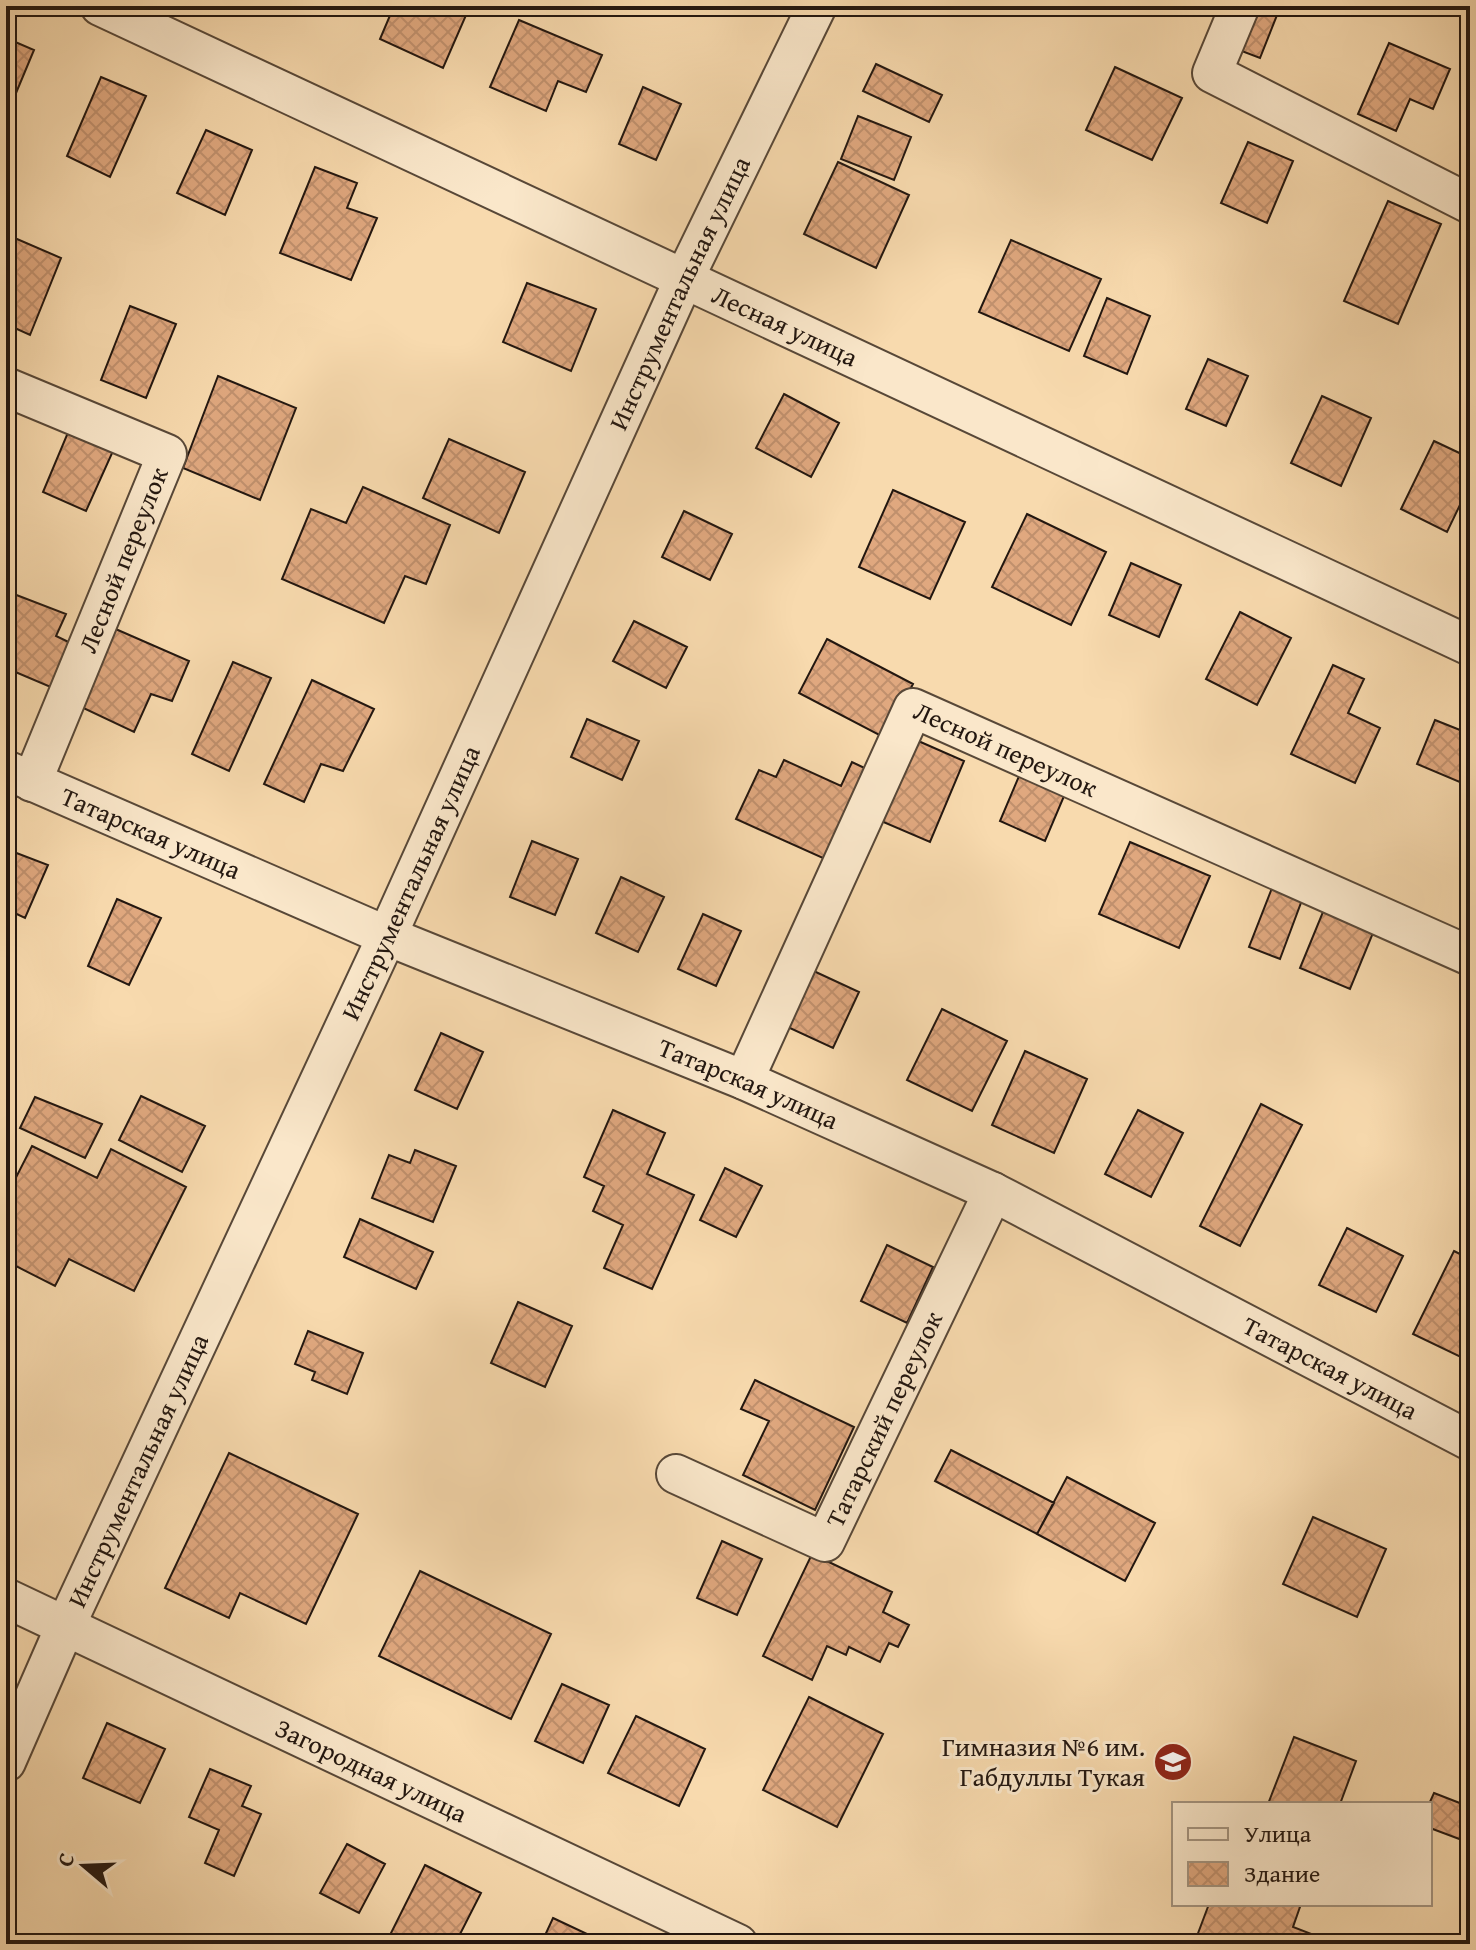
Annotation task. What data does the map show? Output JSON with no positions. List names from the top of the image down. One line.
{"streets":{"street":["Инструментальная улица","Лесная улица","Лесной переулок","Татарская улица","Татарский переулок","Загородная улица"]},"crossings":[["Инструментальная улица","Лесная улица"],["Инструментальная улица","Татарская улица"],["Инструментальная улица","Загородная улица"],["Лесной переулок","Татарская улица"],["Татарская улица","Татарский переулок"]],"places":{"school or university":["Гимназия №6 им. Габдуллы Тукая"]},"legend":["Улица","Здание"],"north":"left"}
